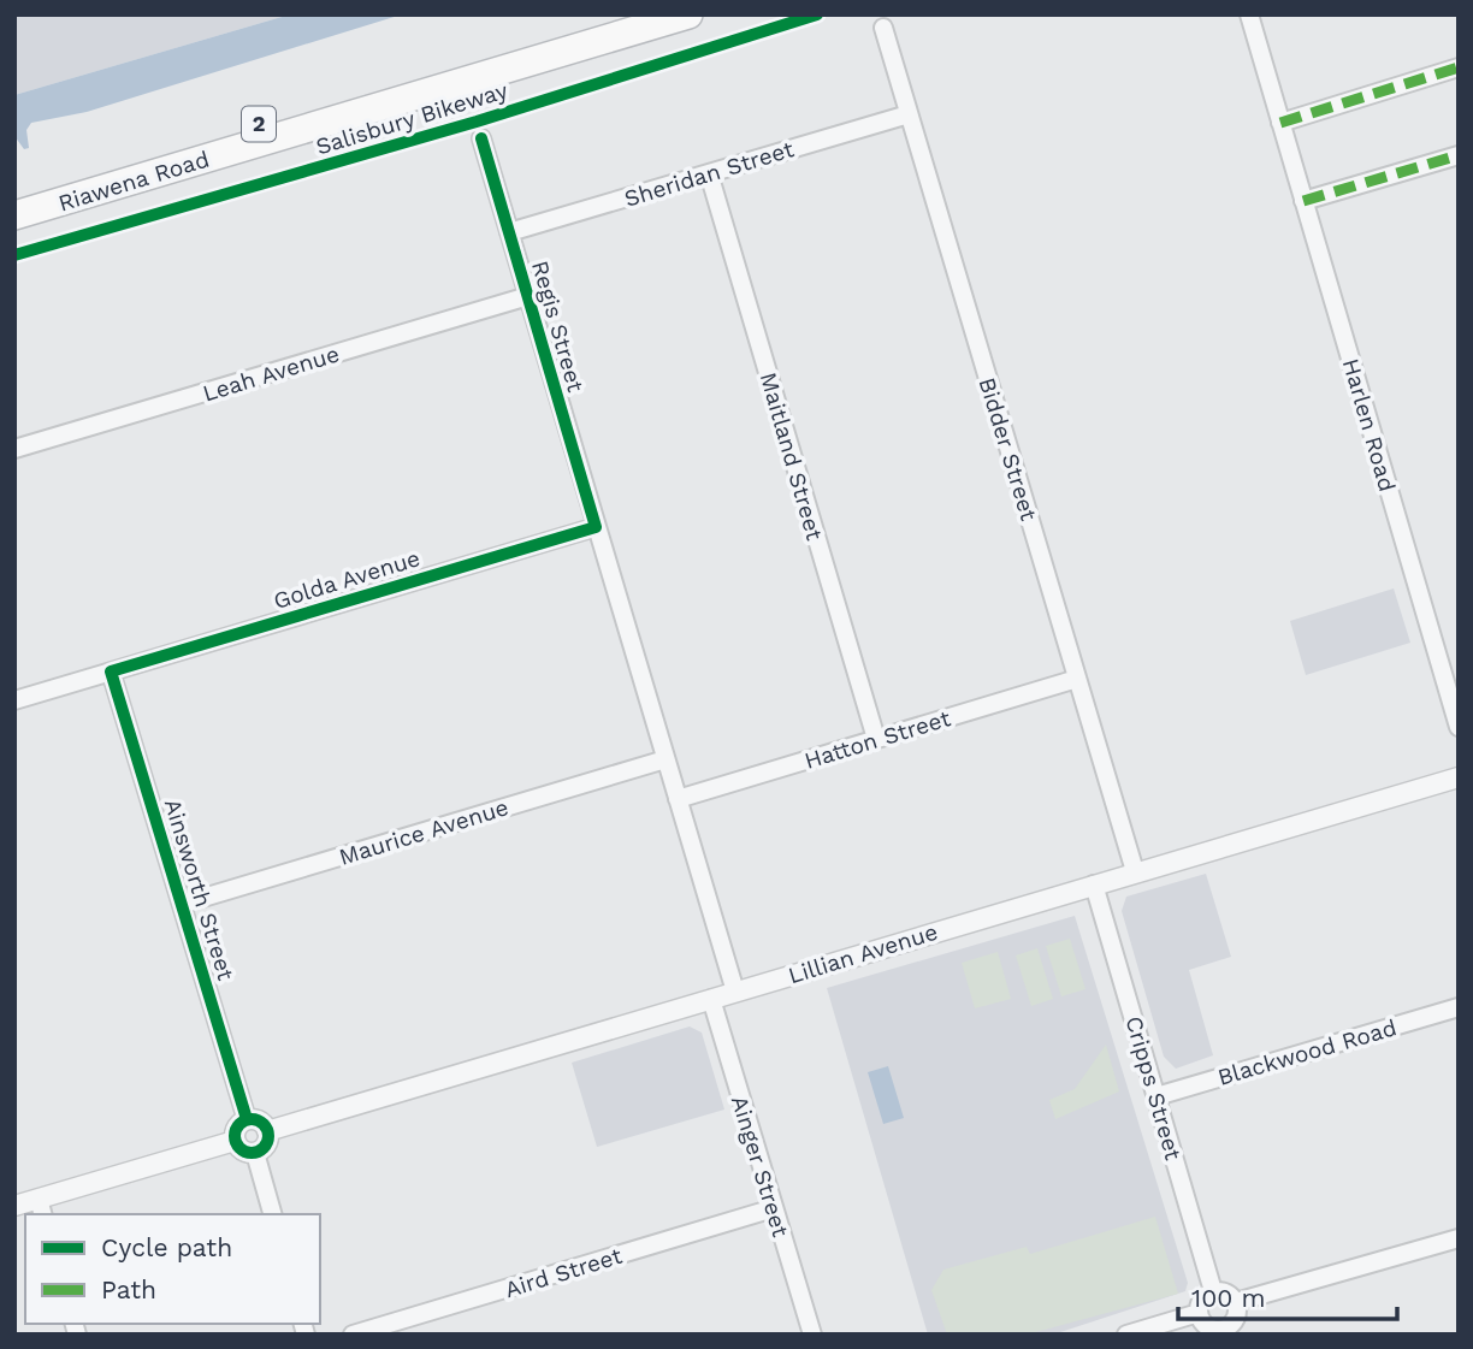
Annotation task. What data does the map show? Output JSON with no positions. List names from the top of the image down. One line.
{"streets":{"highway":["2","Riawena Road"],"street":["Sheridan Street","Regis Street","Leah Avenue","Harlen Road","Bidder Street","Maitland Street","Golda Avenue","Hatton Street","Maurice Avenue","Ainsworth Street","Lillian Avenue","Blackwood Road","Cripps Street","Ainger Street","Aird Street"],"cycle path":["Salisbury Bikeway"]},"crossings":[["Sheridan Street","Regis Street"],["Sheridan Street","Bidder Street"],["Sheridan Street","Maitland Street"],["Regis Street","Leah Avenue"],["Regis Street","Golda Avenue"],["Regis Street","Hatton Street"],["Regis Street","Maurice Avenue"],["Regis Street","Lillian Avenue"],["Bidder Street","Hatton Street"],["Bidder Street","Lillian Avenue"],["Maitland Street","Hatton Street"],["Golda Avenue","Ainsworth Street"],["Maurice Avenue","Ainsworth Street"],["Ainsworth Street","Lillian Avenue"],["Lillian Avenue","Cripps Street"],["Lillian Avenue","Ainger Street"],["Blackwood Road","Cripps Street"],["Ainger Street","Aird Street"]],"legend":["Cycle path","Path"],"scale_bar":"100 m"}
